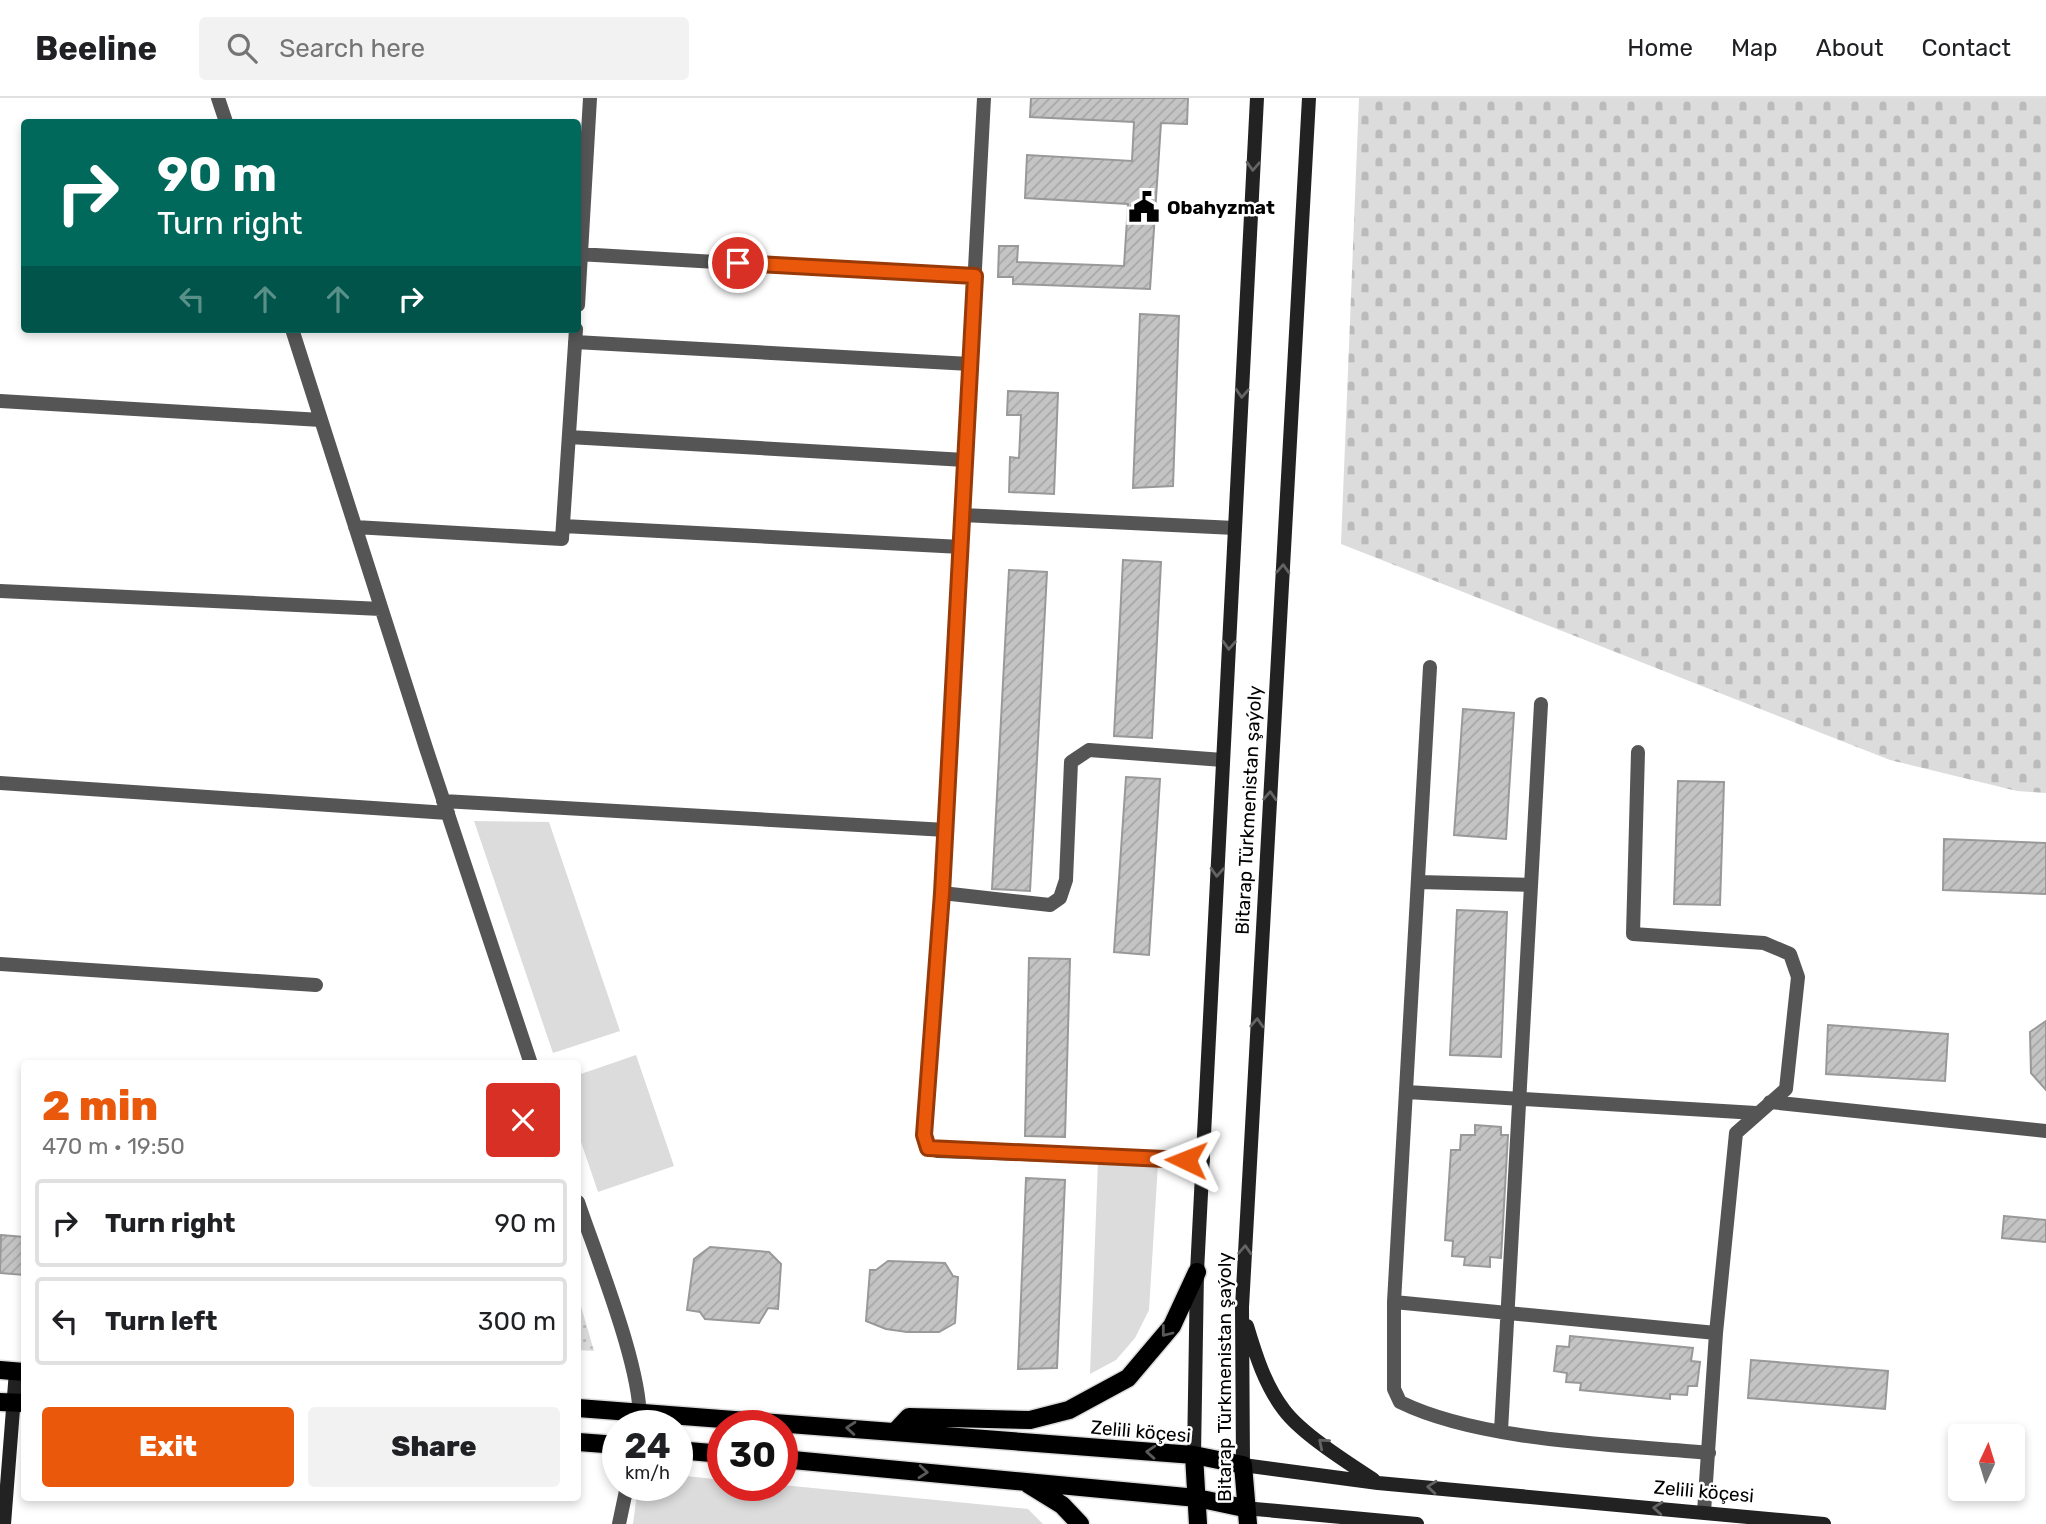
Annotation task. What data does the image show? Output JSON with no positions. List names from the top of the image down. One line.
{"streets":{"main road":["Bitarap Türkmenistan şaýoly","Zelili köçesi"]},"crossings":[["Bitarap Türkmenistan şaýoly","Zelili köçesi"]],"places":{"public building":["Obahyzmat"]},"north":"top","page":{"header":"Beeline","search":"Search here","nav":["Home","Map","About","Contact"],"turn":["90 m","Turn right"],"heading":["2 min","470 m · 19:50"],"list":[{"name":"Turn right","value":"90 m"},{"name":"Turn left","value":"300 m"}],"buttons":["Exit","Share"],"speed":"24 km/h","limit":"30"}}
